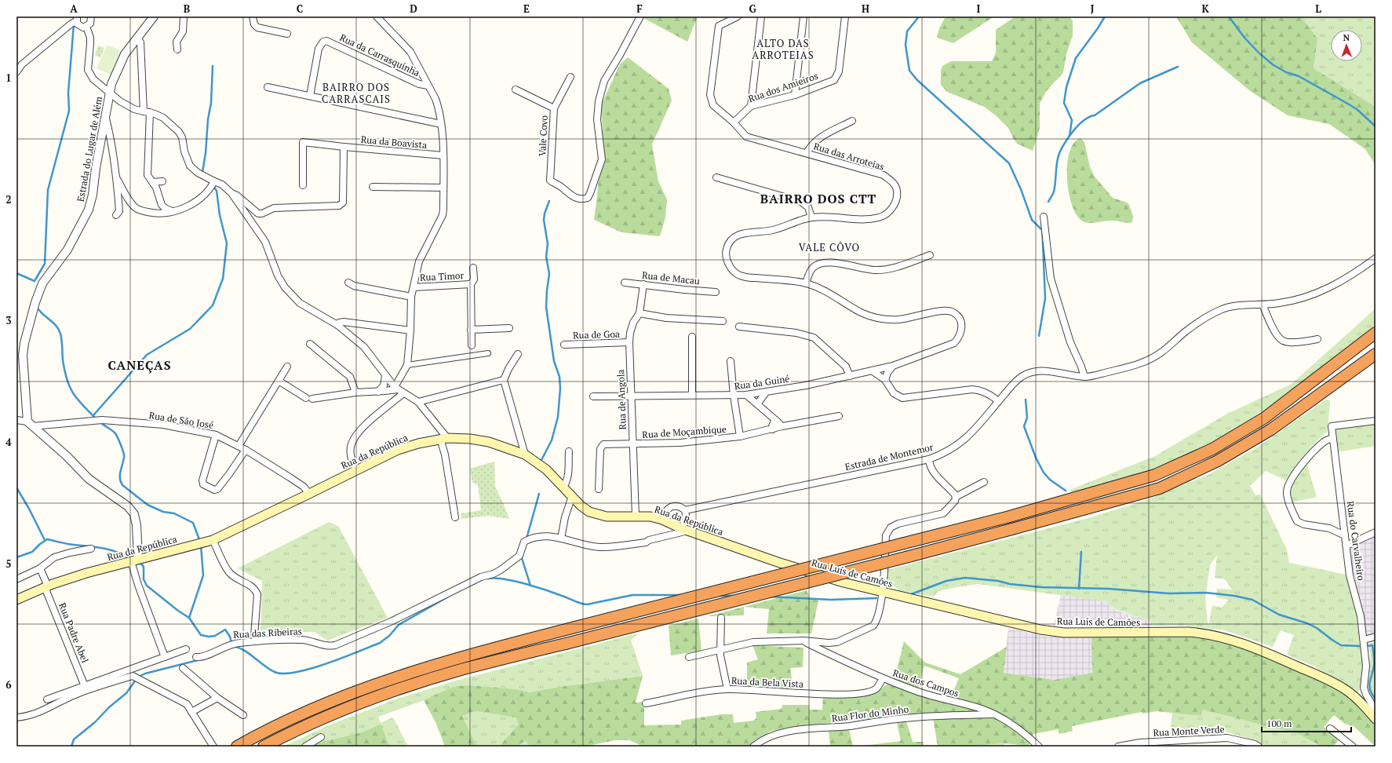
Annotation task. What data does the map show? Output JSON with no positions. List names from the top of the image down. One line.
{"streets":{"main road":["Rua da República","Rua Luís de Camões"],"street":["Rua da Carrasquinha","Rua dos Amieiros","Vale Covo","Rua da Boavista","Estrada do Lugar de Além","Rua das Arroteias","Rua Timor","Rua de Macau","Rua de Goa","Rua da Guiné","Rua de Angola","Rua de São José","Rua de Moçambique","Estrada de Montemor","Rua do Carvalheiro","Rua Padre Abel","Rua das Ribeiras","Rua da Bela Vista","Rua dos Campos","Rua Flor do Minho","Rua Monte Verde"]},"crossings":[["Rua dos Amieiros","Rua das Arroteias"],["Estrada do Lugar de Além","Rua de São José"],["Rua das Arroteias","Rua da Guiné"],["Rua de Macau","Rua de Angola"],["Rua de Goa","Rua de Angola"],["Rua da Guiné","Rua de Angola"],["Rua de Angola","Rua de Moçambique"],["Rua de Angola","Rua da República"],["Rua de São José","Rua da República"],["Rua da República","Rua Luís de Camões"],["Rua da República","Rua Padre Abel"],["Rua da Bela Vista","Rua dos Campos"],["Rua dos Campos","Rua Flor do Minho"]],"districts":["ALTO DAS ARROTEIAS","BAIRRO DOS CARRASCAIS","BAIRRO DOS CTT","VALE CÔVO","CANEÇAS"],"scale_bar":"100 m","north":"top","grid":{"columns":["A","B","C","D","E","F","G","H","I","J","K","L"],"rows":["1","2","3","4","5","6"]}}
